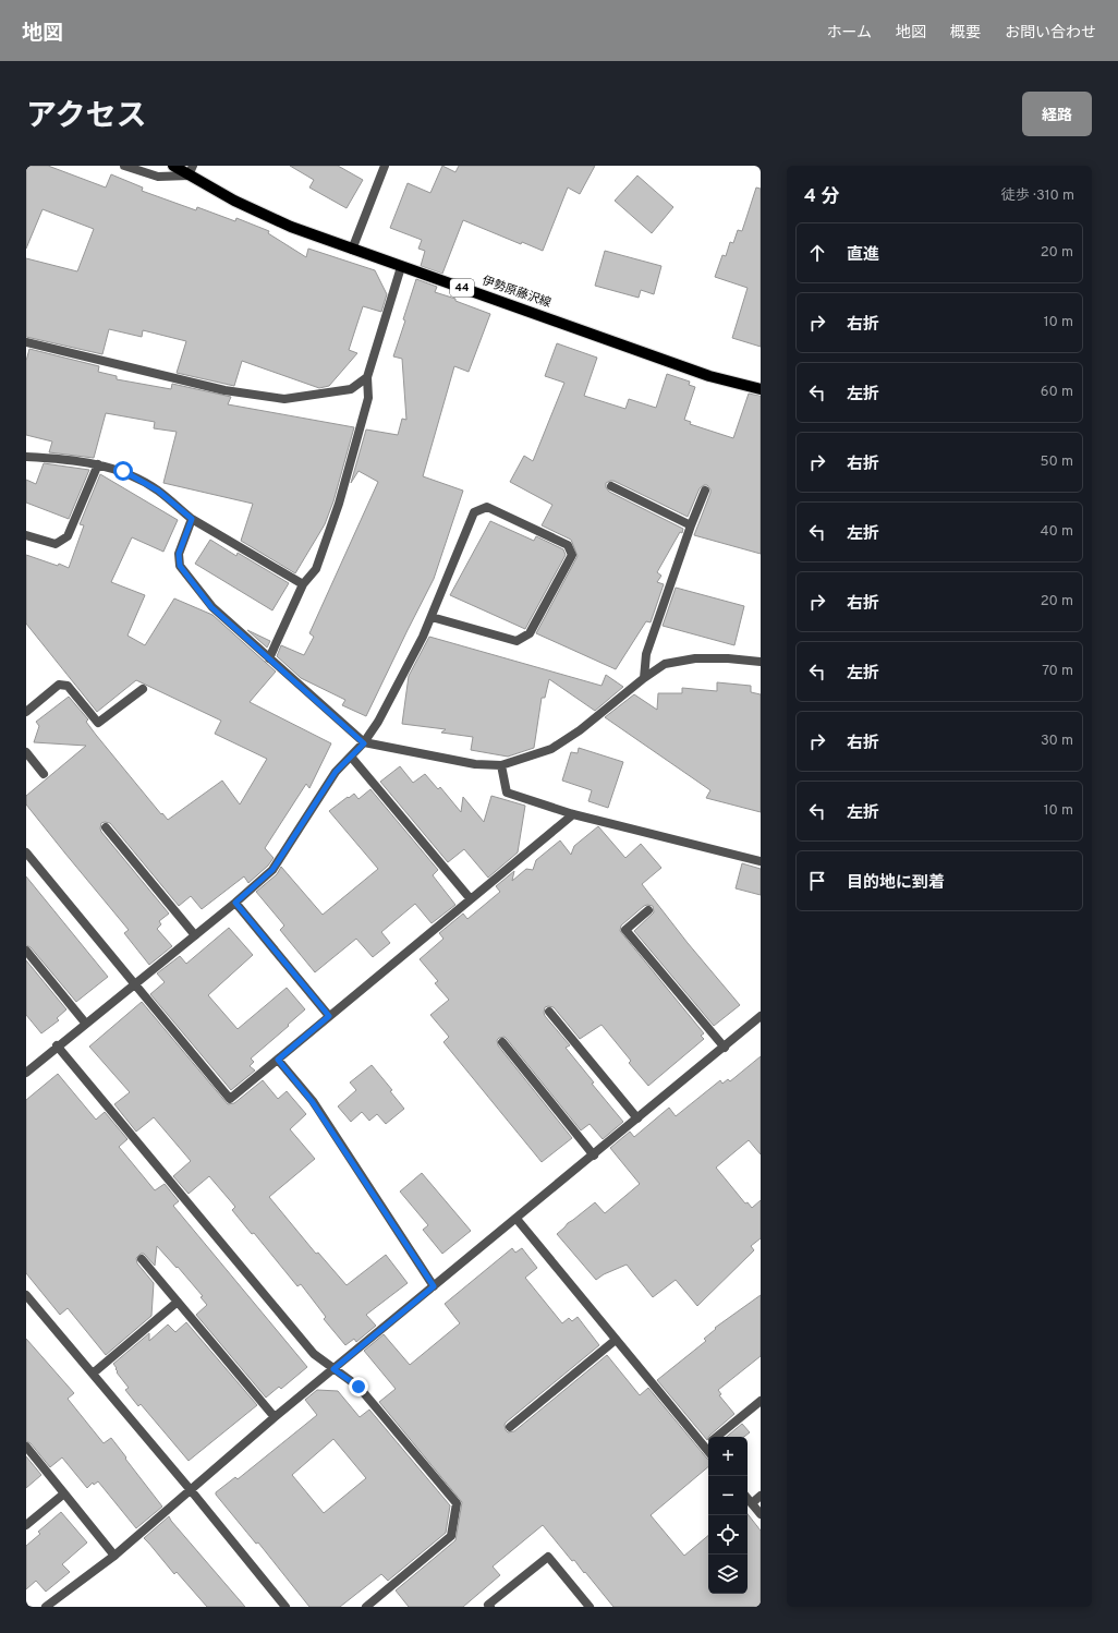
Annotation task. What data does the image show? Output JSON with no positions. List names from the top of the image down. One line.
{"streets":{"main road":["44","伊勢原藤沢線"]},"page":{"header":"地図","nav":["ホーム","地図","概要","お問い合わせ"],"title":"アクセス","buttons":"経路","heading":["4 分","徒歩 · 310 m"],"list":[["直進","20 m"],["右折","10 m"],["左折","60 m"],["右折","50 m"],["左折","40 m"],["右折","20 m"],["左折","70 m"],["右折","30 m"],["左折","10 m"],"目的地に到着"],"map_buttons":["+","−"]}}
